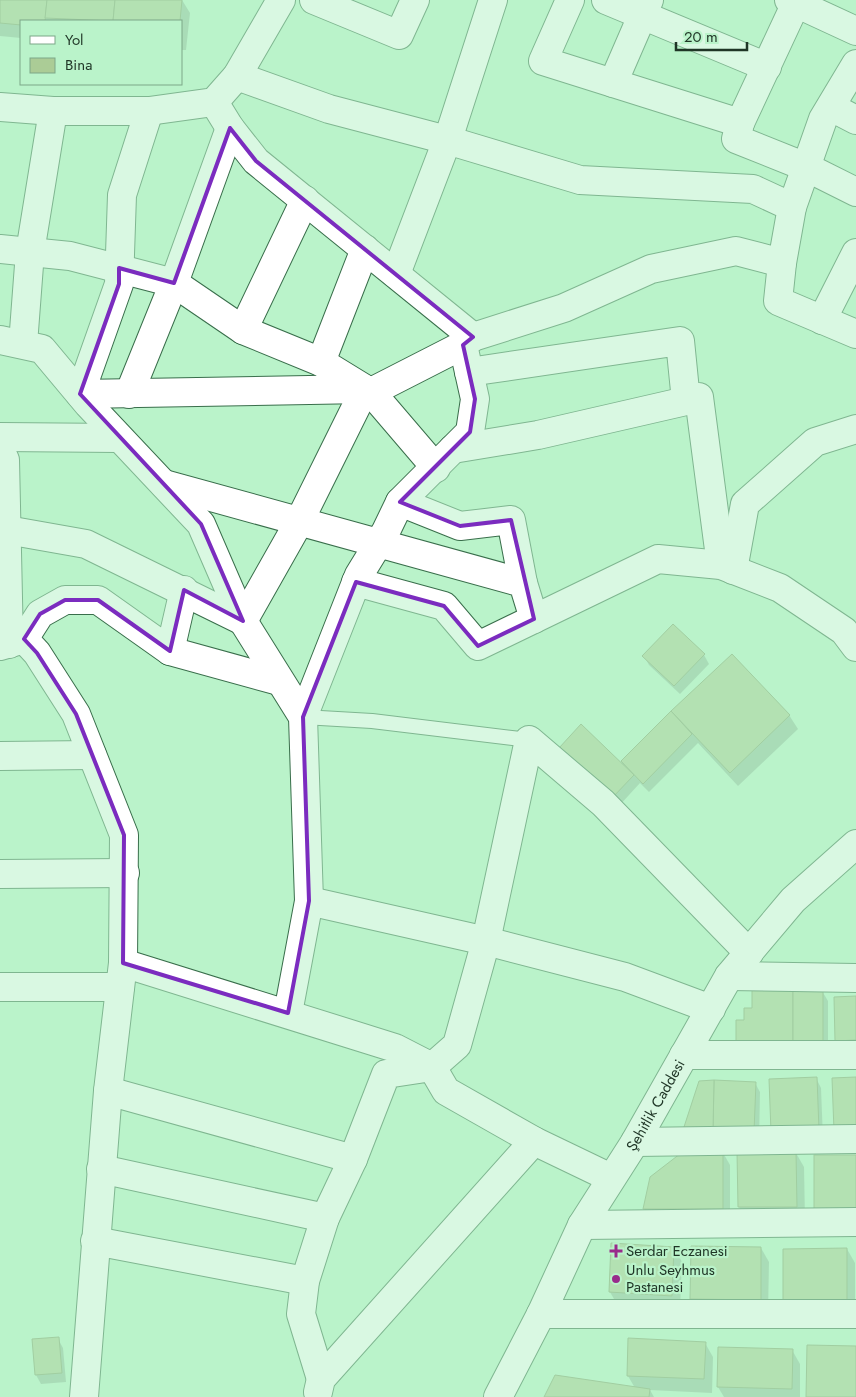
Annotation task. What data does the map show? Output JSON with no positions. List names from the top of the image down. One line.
{"streets":{"street":["Şehitlik Caddesi"]},"places":{"health":["Serdar Eczanesi"],"other":["Unlu Seyhmus Pastanesi"]},"legend":["Yol","Bina"],"scale_bar":"20 m"}
